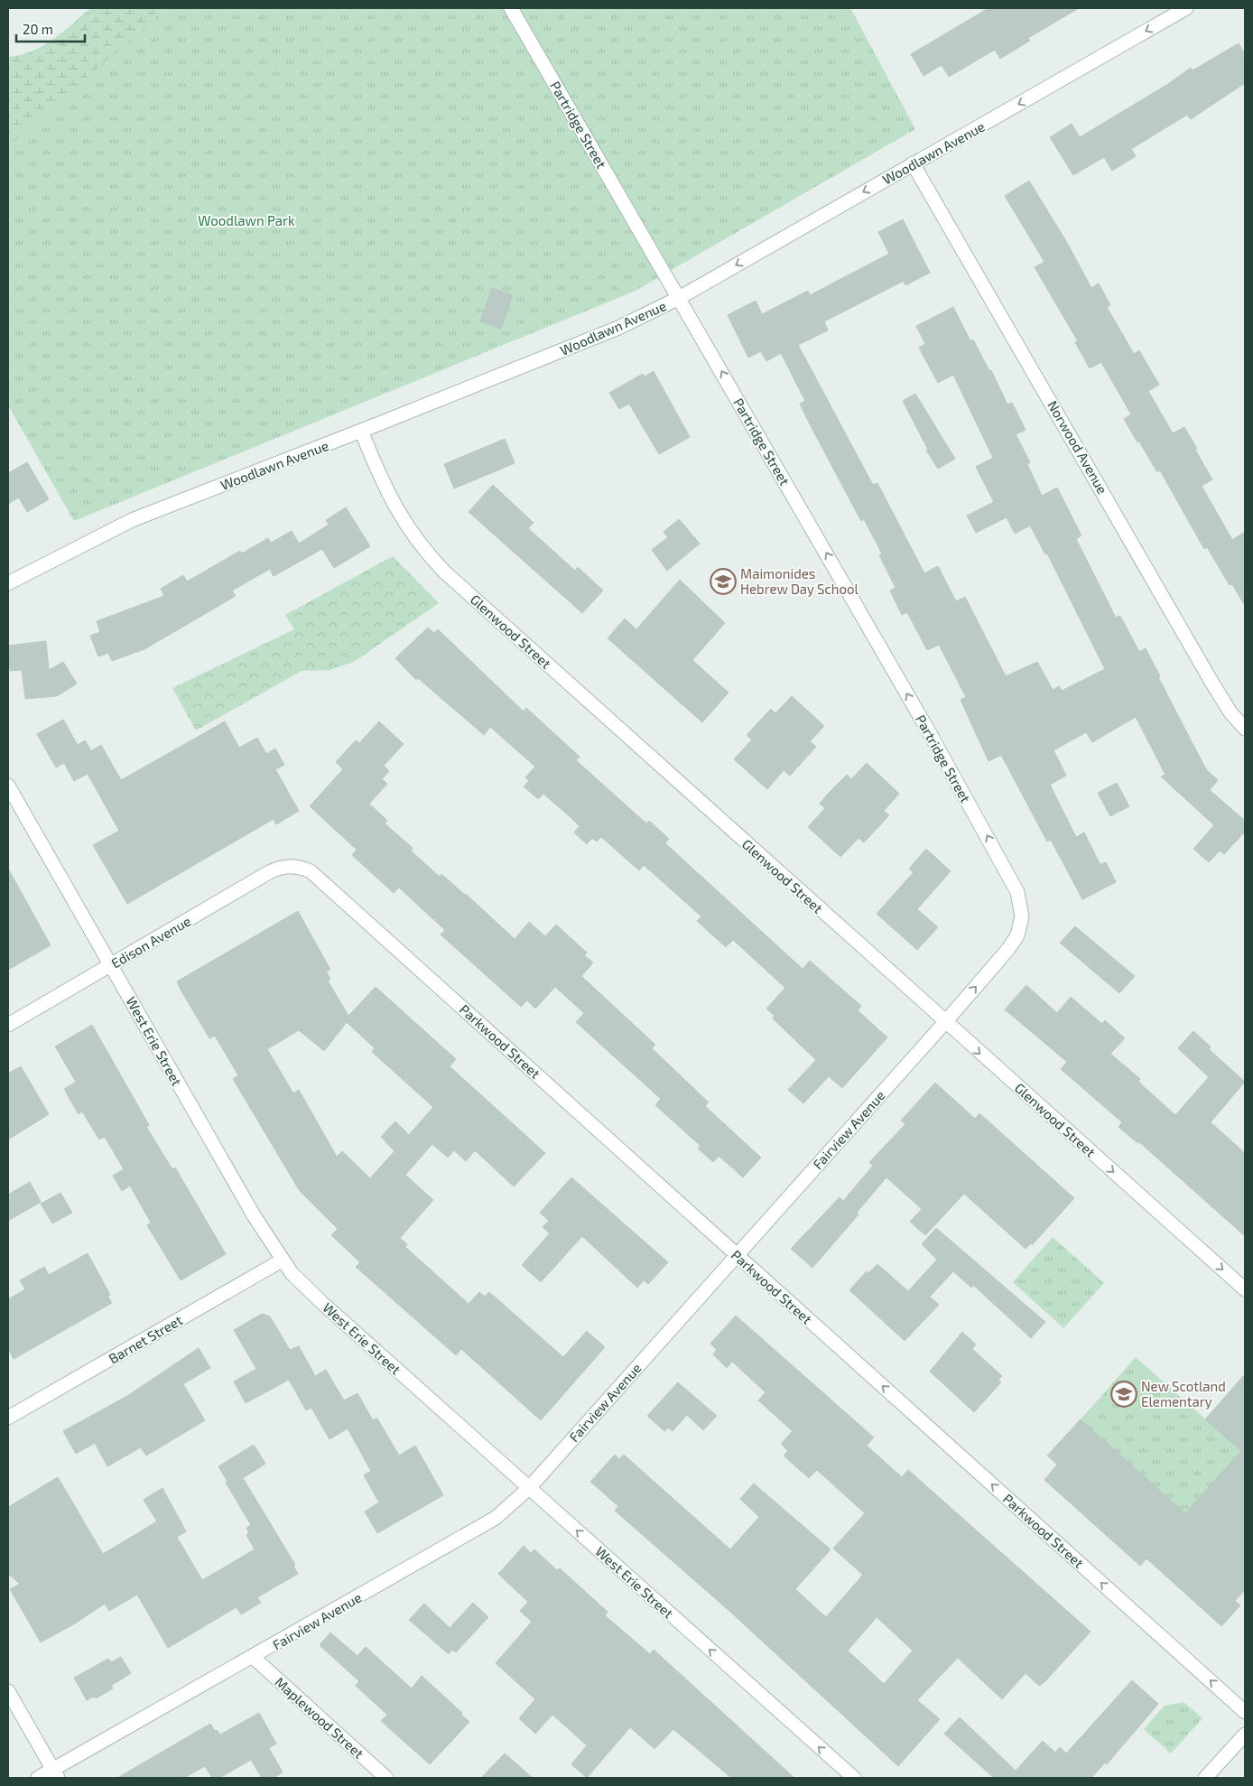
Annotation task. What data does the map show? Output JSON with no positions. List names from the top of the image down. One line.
{"streets":{"street":["Partridge Street","Woodlawn Avenue","Norwood Avenue","Glenwood Street","Edison Avenue","West Erie Street","Parkwood Street","Fairview Avenue","Barnet Street","Maplewood Street"]},"crossings":[["Partridge Street","Woodlawn Avenue"],["Partridge Street","Fairview Avenue"],["Woodlawn Avenue","Norwood Avenue"],["Woodlawn Avenue","Glenwood Street"],["Glenwood Street","Fairview Avenue"],["Edison Avenue","West Erie Street"],["Edison Avenue","Parkwood Street"],["West Erie Street","Fairview Avenue"],["West Erie Street","Barnet Street"],["Parkwood Street","Fairview Avenue"],["Fairview Avenue","Maplewood Street"]],"one_way":["Partridge Street","Woodlawn Avenue","Parkwood Street"],"parks":["Woodlawn Park"],"places":{"school or university":["Maimonides Hebrew Day School","New Scotland Elementary"]},"scale_bar":"20 m"}
